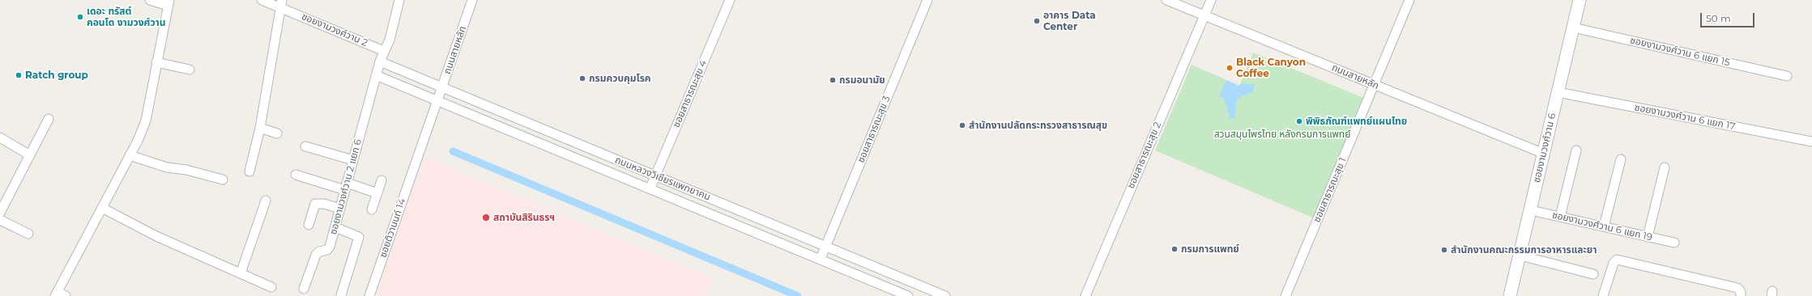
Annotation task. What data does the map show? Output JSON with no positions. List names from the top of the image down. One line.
{"streets":{"street":["ซอยงามวงศ์วาน 2","ถนนสายหลัก","ซอยงามวงศ์วาน 6 แยก 15","ซอยสาธารณะสุข 4","ซอยงามวงศ์วาน 6 แยก 17","ซอยสาธารณะสุข 3","ซอยงามวงศ์วาน 6","ซอยสาธารณะสุข 2","ถนนหลวงวิเชียรแพทยาคม","ซอยงามวงศ์วาน 2 แยก 6","ซอยสาธารณะสุข 1","ซอยงามวงศ์วาน 6 แยก 19","ซอยติวานนท์ 14"]},"crossings":[["ถนนสายหลัก","ซอยงามวงศ์วาน 6"],["ถนนสายหลัก","ซอยสาธารณะสุข 2"],["ถนนสายหลัก","ถนนหลวงวิเชียรแพทยาคม"],["ถนนสายหลัก","ซอยสาธารณะสุข 1"],["ถนนสายหลัก","ซอยติวานนท์ 14"],["ซอยงามวงศ์วาน 6 แยก 15","ซอยงามวงศ์วาน 6"],["ซอยสาธารณะสุข 4","ถนนหลวงวิเชียรแพทยาคม"],["ซอยงามวงศ์วาน 6 แยก 17","ซอยงามวงศ์วาน 6"],["ซอยสาธารณะสุข 3","ถนนหลวงวิเชียรแพทยาคม"],["ซอยงามวงศ์วาน 6","ซอยงามวงศ์วาน 6 แยก 19"],["ถนนหลวงวิเชียรแพทยาคม","ซอยงามวงศ์วาน 2 แยก 6"],["ถนนหลวงวิเชียรแพทยาคม","ซอยติวานนท์ 14"]],"parks":["สวนสมุนไพรไทย หลังกรมการแพทย์"],"places":["เดอะ ทรัสต์ คอนโด งามวงศ์วาน","อาคาร Data Center","Black Canyon Coffee","Ratch group","กรมควบคุมโรค","กรมอนามัย","พิพิธภัณฑ์แพทย์แผนไทย","สำนักงานปลัดกระทรวงสาธารณสุข","สถาบันสิรินธรฯ","กรมการแพทย์","สำนักงานคณะกรรมการอาหารและยา"],"scale_bar":"50 m"}
